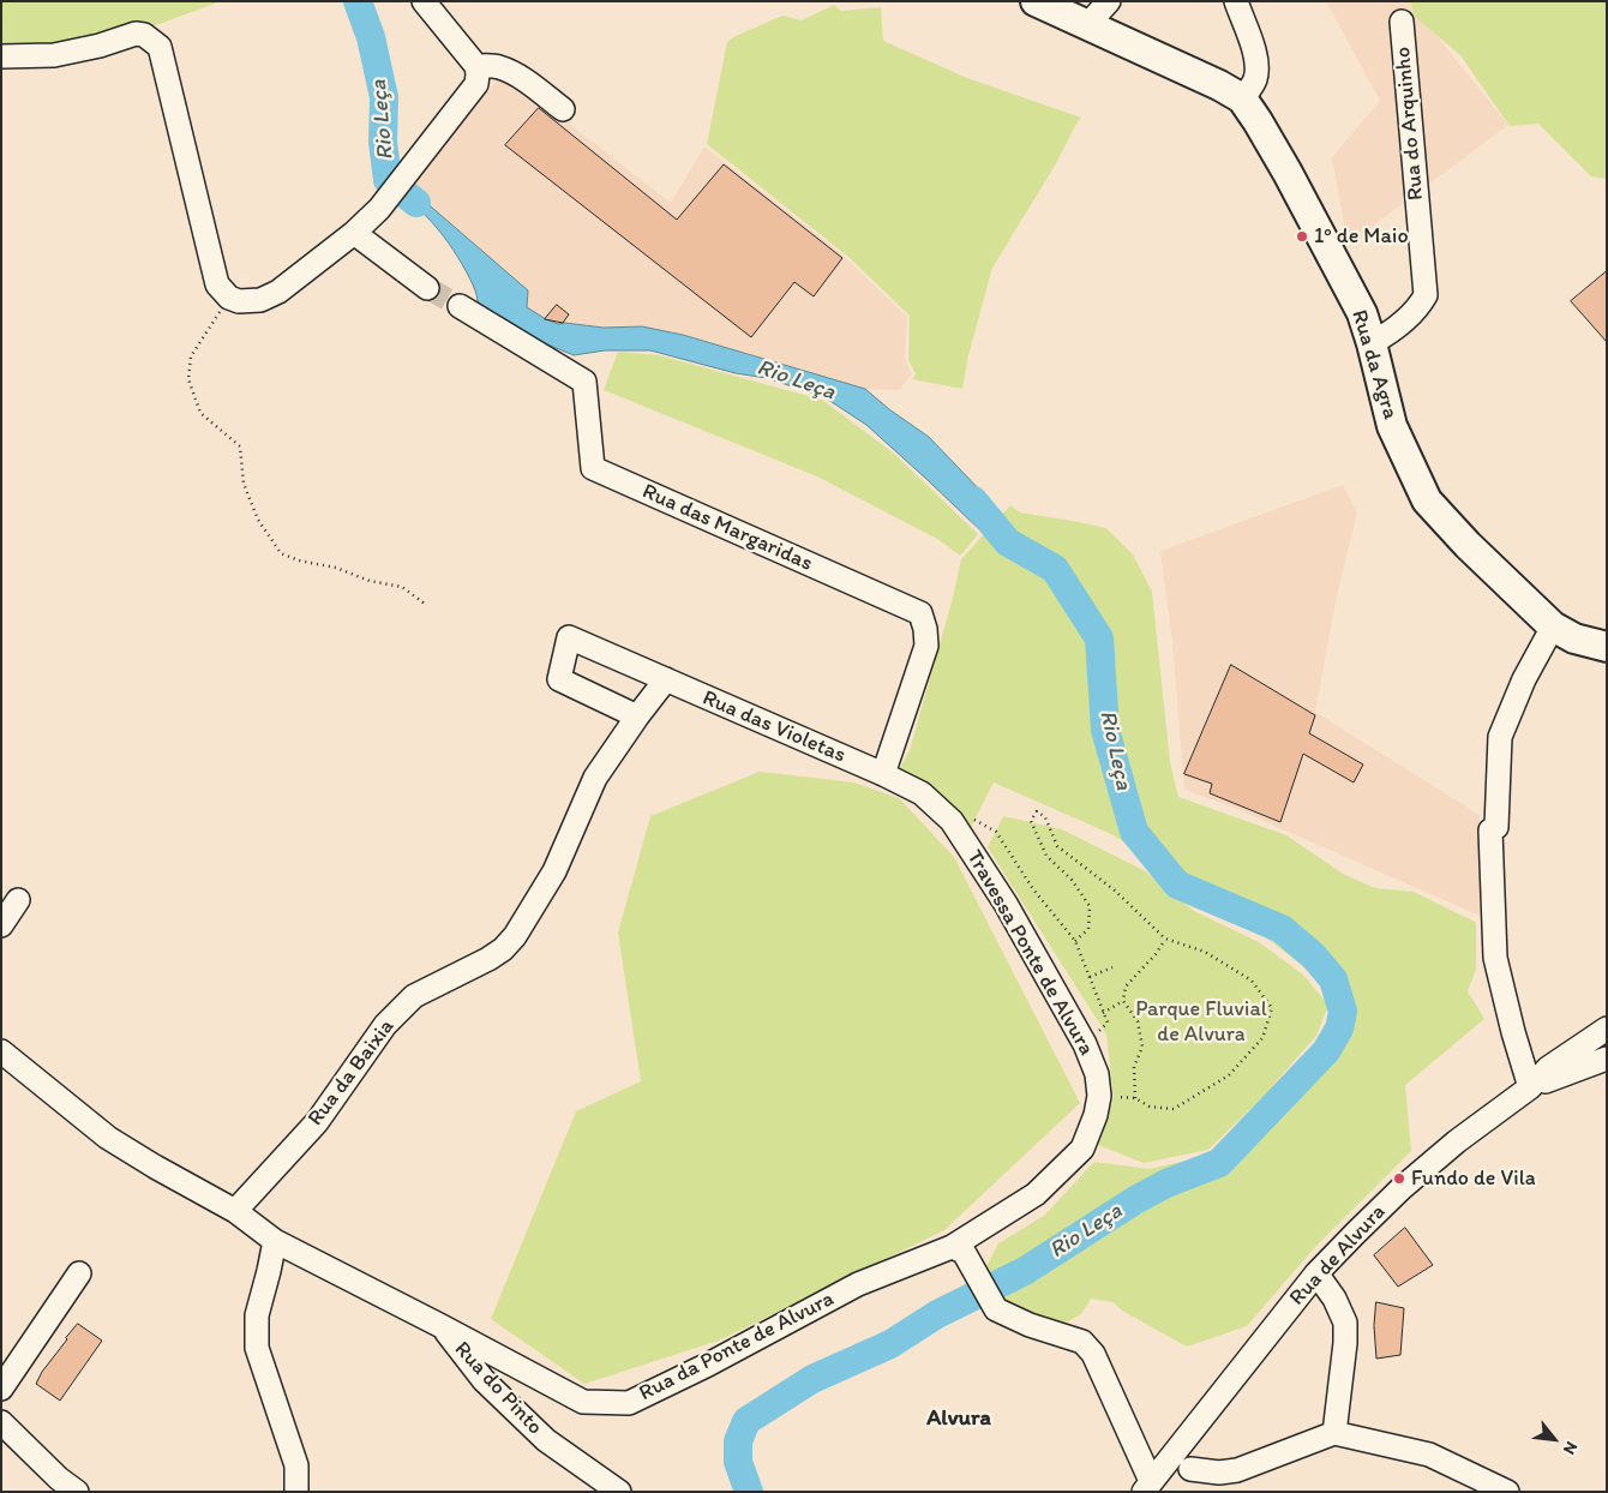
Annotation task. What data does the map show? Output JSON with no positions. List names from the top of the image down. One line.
{"streets":{"main road":["Rua da Agra"],"street":["Rua do Arquinho","Rua das Margaridas","Rua das Violetas","Travessa Ponte de Alvura","Rua da Baixia","Rua de Alvura","Rua da Ponte de Alvura","Rua do Pinto"]},"crossings":[["Rua do Arquinho","Rua da Agra"],["Rua das Margaridas","Rua das Violetas"],["Rua das Margaridas","Travessa Ponte de Alvura"],["Rua das Violetas","Travessa Ponte de Alvura"],["Rua das Violetas","Rua da Baixia"],["Travessa Ponte de Alvura","Rua da Ponte de Alvura"],["Rua da Baixia","Rua da Ponte de Alvura"],["Rua da Ponte de Alvura","Rua do Pinto"]],"districts":["Alvura"],"water":["Rio Leça"],"parks":["Parque Fluvial de Alvura"],"places":["1º de Maio","Fundo de Vila"],"north":"bottom right"}
